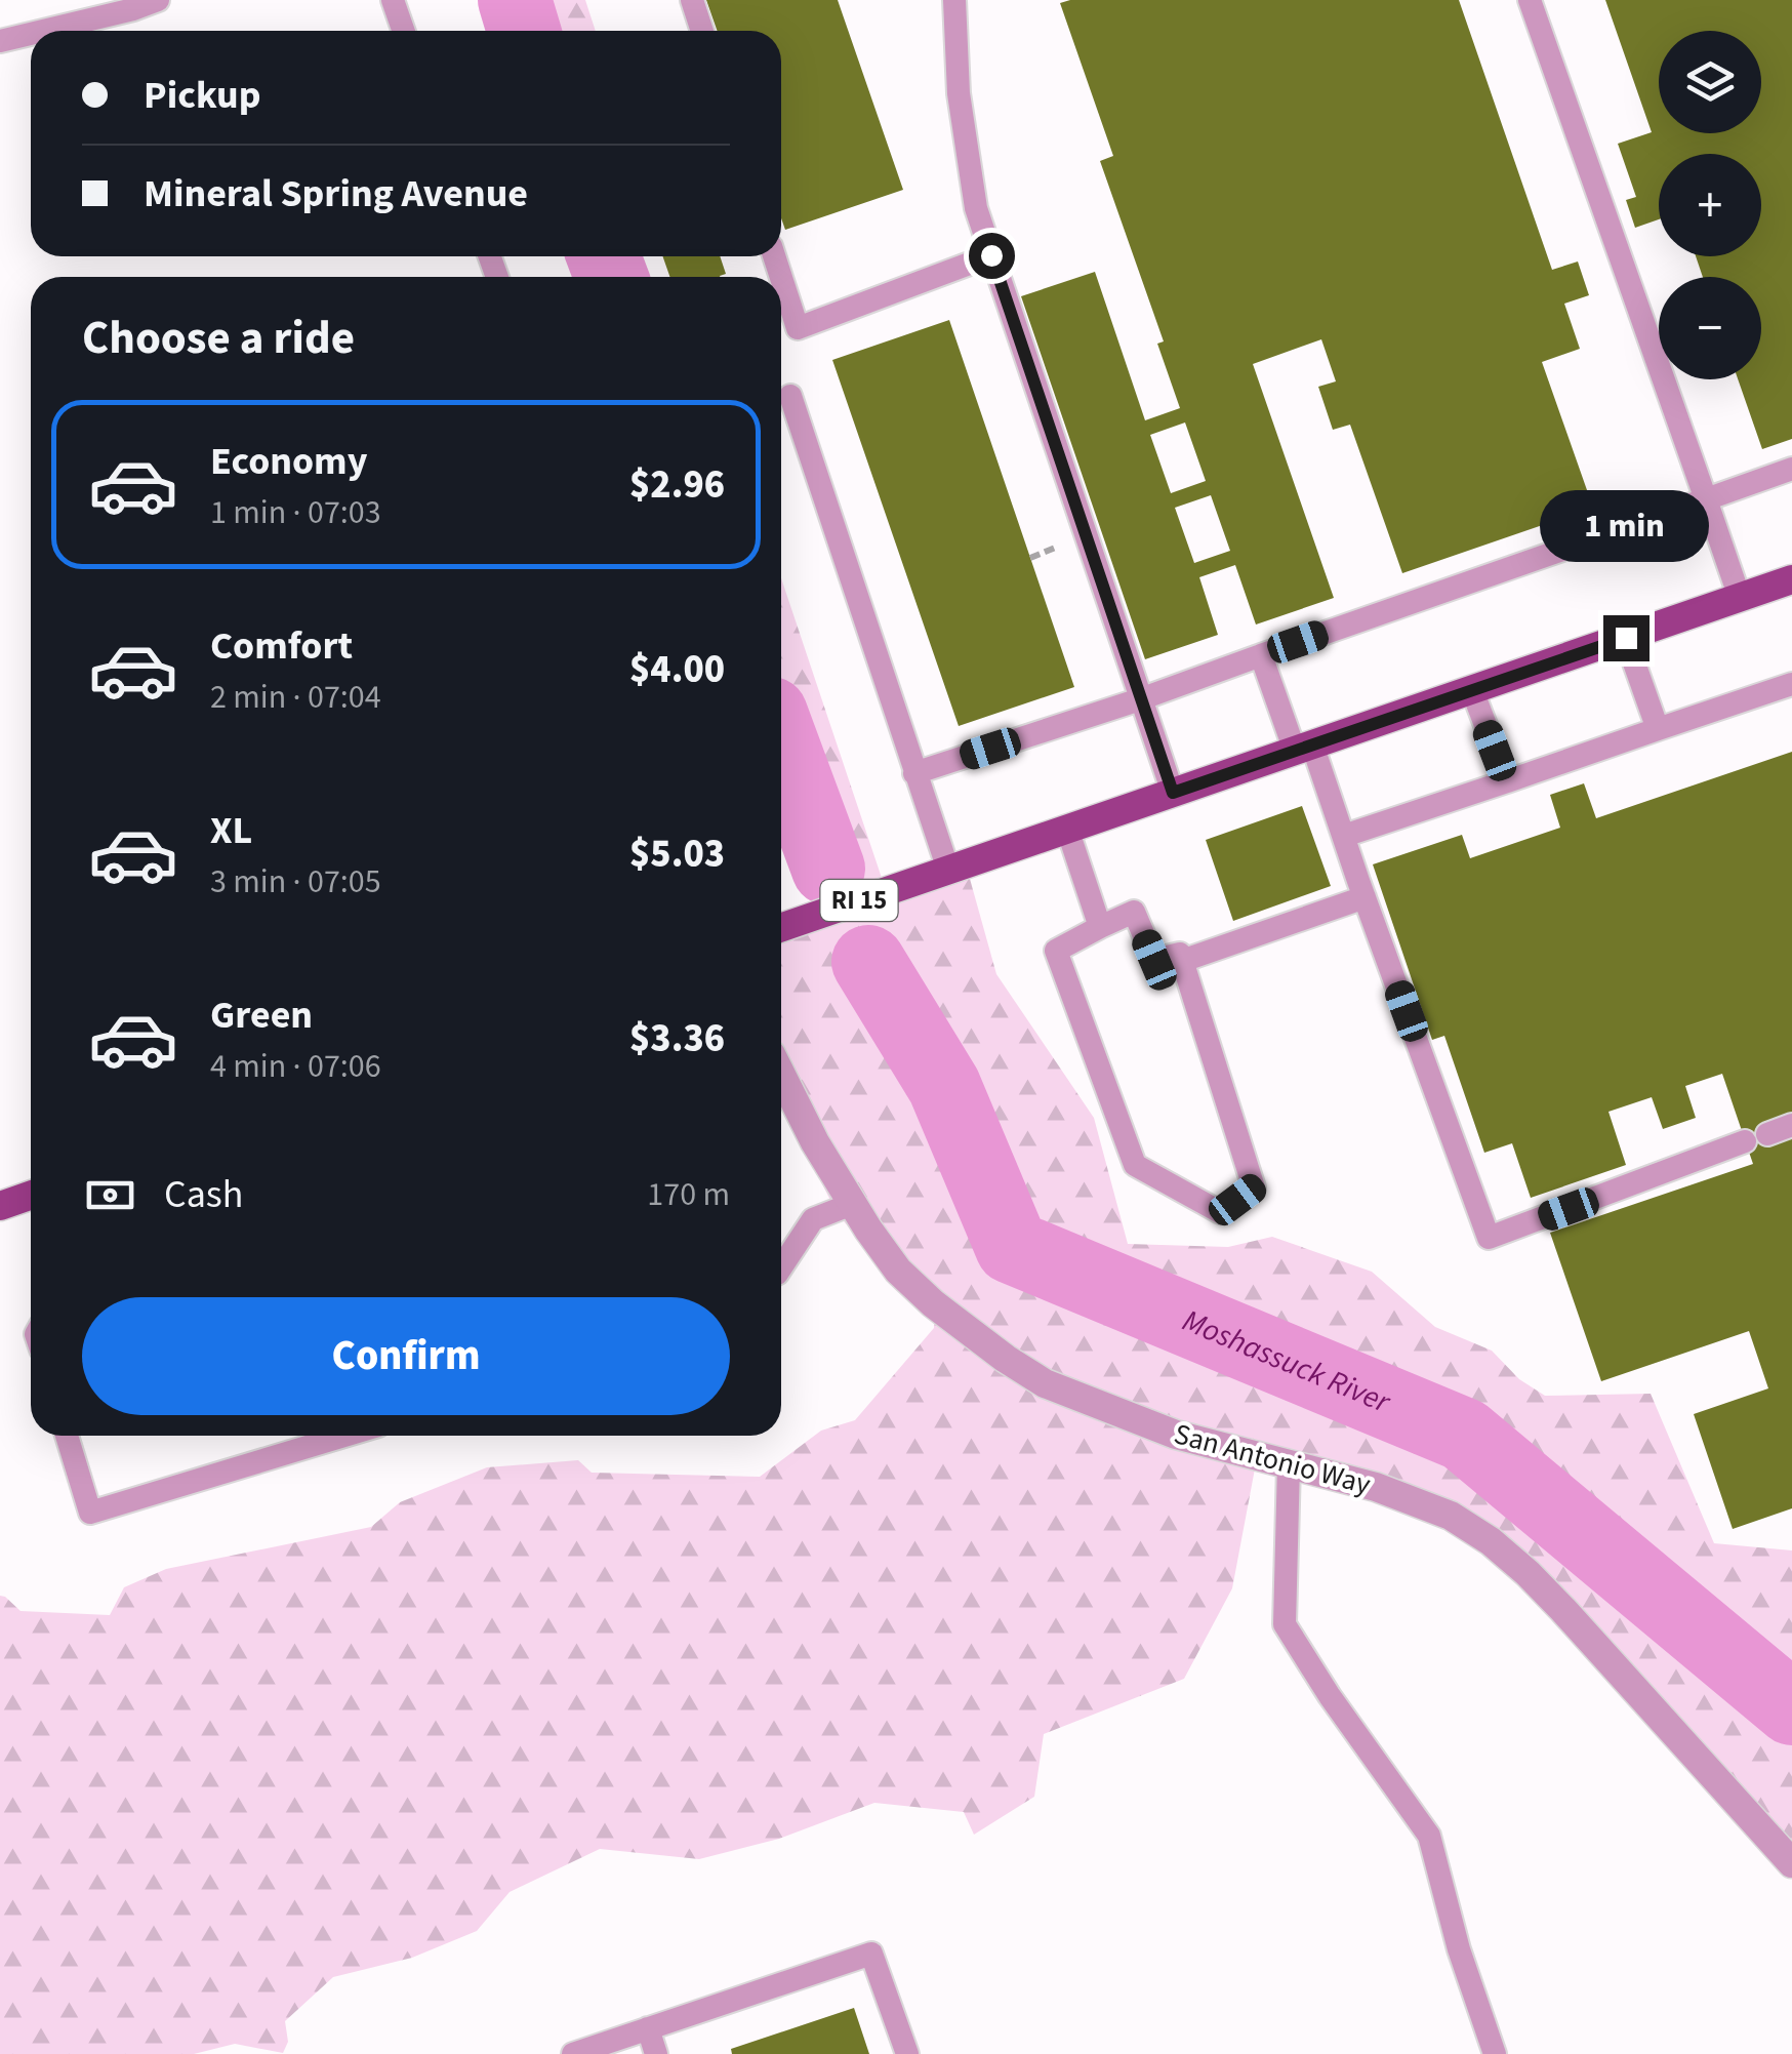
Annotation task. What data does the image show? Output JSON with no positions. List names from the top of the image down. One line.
{"streets":{"main road":["RI 15"],"street":["San Antonio Way"]},"water":["Moshassuck River"],"page":{"map_buttons":["+","−"],"banner":["Pickup","Mineral Spring Avenue"],"heading":"Choose a ride","list":[{"name":"Economy","note":"1 min · 07:03","value":"$2.96"},{"name":"Comfort","note":"2 min · 07:04","value":"$4.00"},{"name":"XL","note":"3 min · 07:05","value":"$5.03"},{"name":"Green","note":"4 min · 07:06","value":"$3.36"}],"bubble":"1 min","pay":["Cash","170 m"],"buttons":"Confirm"}}
